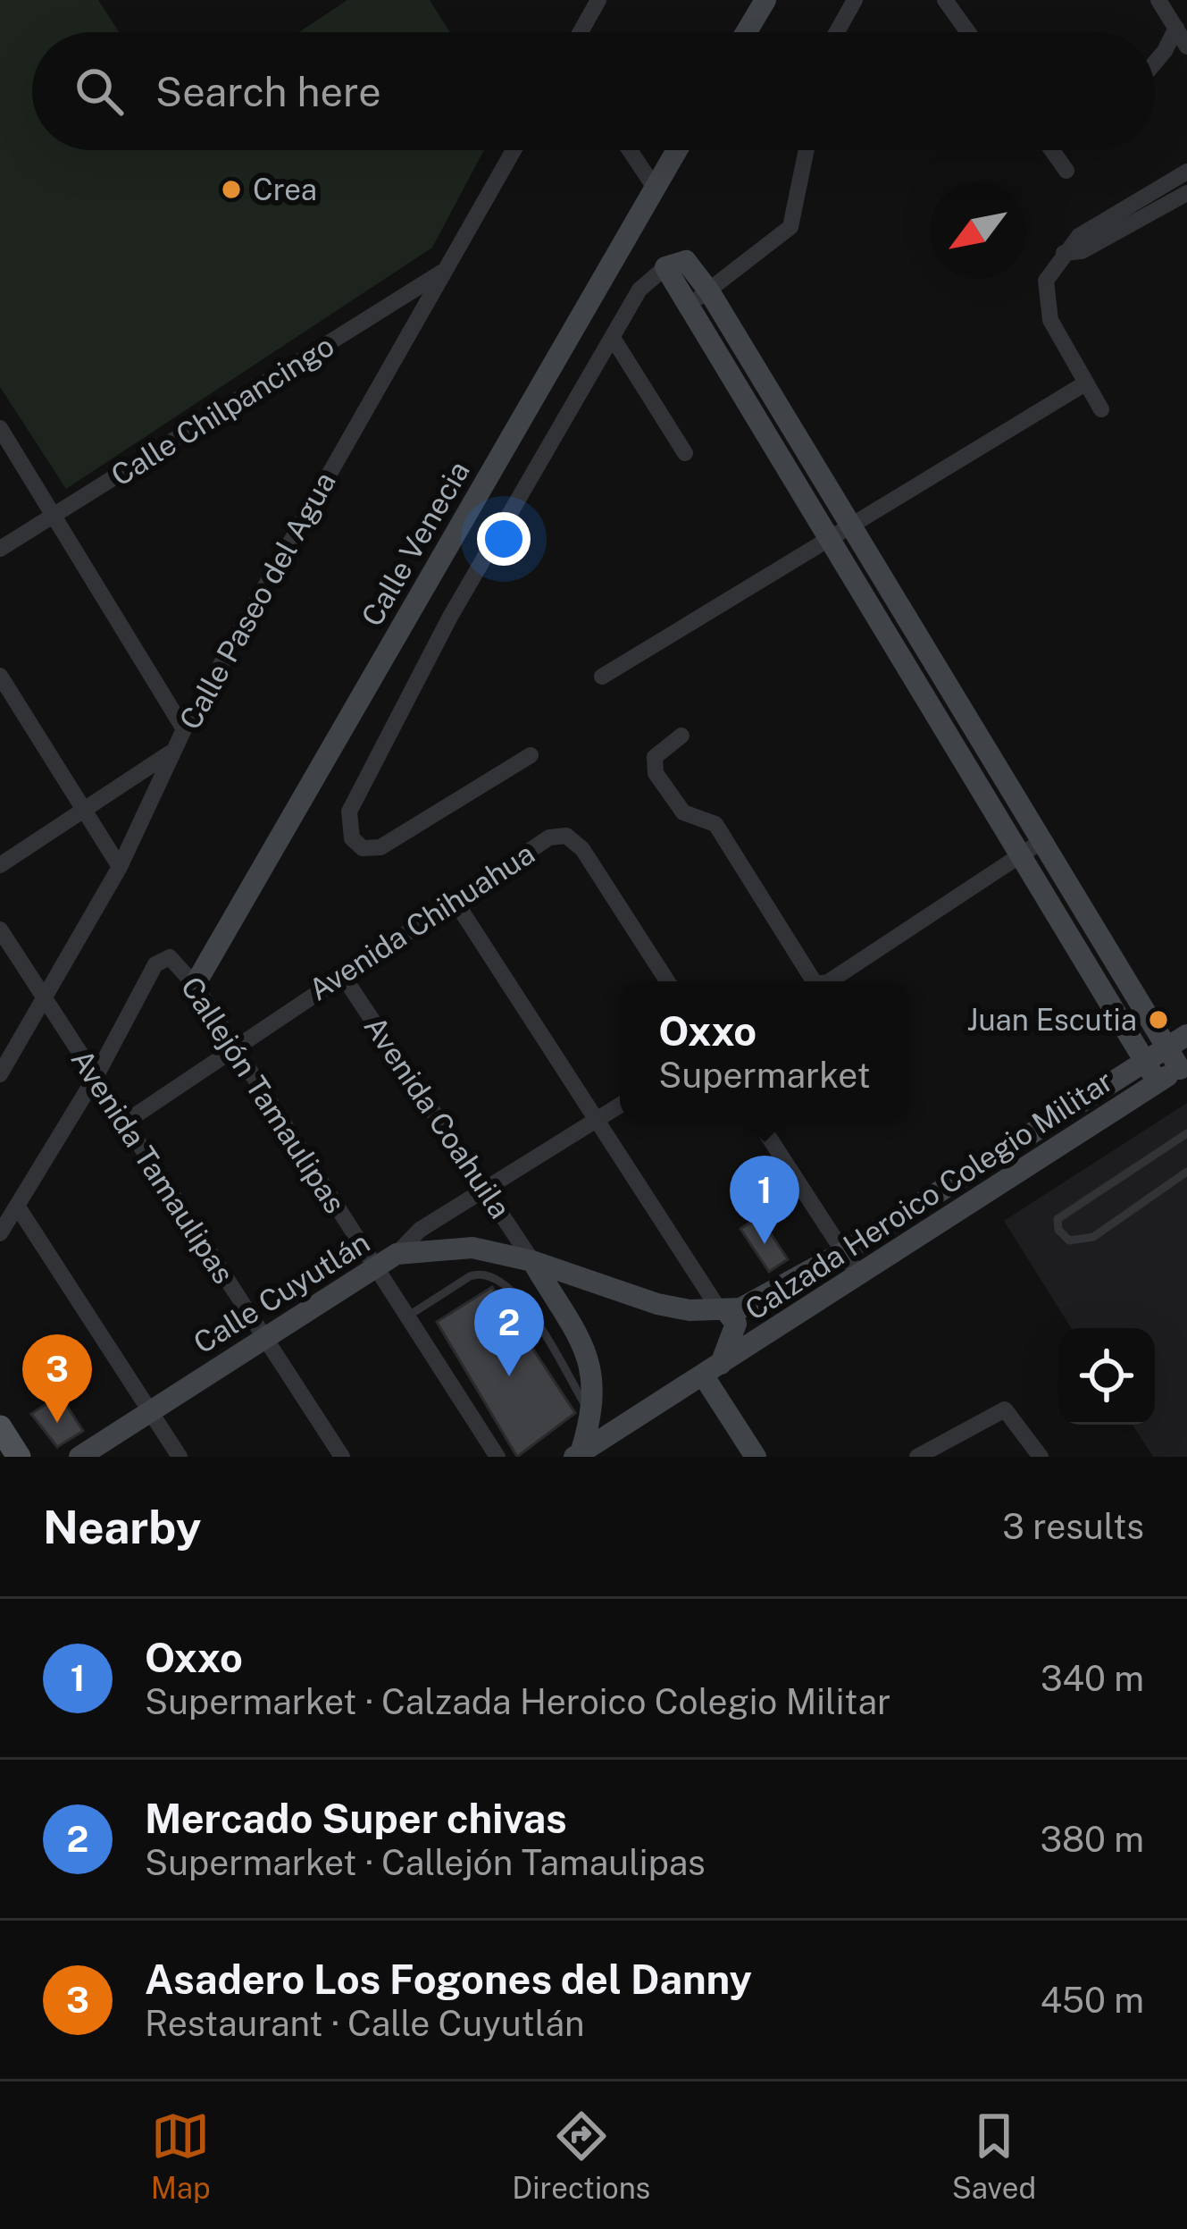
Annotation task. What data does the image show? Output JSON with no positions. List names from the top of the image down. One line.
{"streets":{"street":["Calle Chilpancingo","Calle Venecia","Calle Paseo del Agua","Avenida Chihuahua","Callejón Tamaulipas","Avenida Coahuila","Avenida Tamaulipas","Calzada Heroico Colegio Militar","Calle Cuyutlán"]},"crossings":[["Calle Chilpancingo","Calle Paseo del Agua"],["Calle Venecia","Callejón Tamaulipas"],["Calle Paseo del Agua","Avenida Tamaulipas"],["Avenida Chihuahua","Callejón Tamaulipas"],["Avenida Chihuahua","Avenida Coahuila"],["Avenida Chihuahua","Avenida Tamaulipas"],["Callejón Tamaulipas","Avenida Tamaulipas"],["Callejón Tamaulipas","Calle Cuyutlán"],["Avenida Coahuila","Calle Cuyutlán"],["Avenida Tamaulipas","Calle Cuyutlán"],["Calzada Heroico Colegio Militar","Calle Cuyutlán"]],"places":["Crea","Juan Escutia"],"north":"bottom left","page":{"search":"Search here","popup":["Oxxo","Supermarket"],"pins":["1","2","3"],"heading":["Nearby","3 results"],"list":[{"mark":"1","name":"Oxxo","note":"Supermarket · Calzada Heroico Colegio Militar","value":"340 m"},{"mark":"2","name":"Mercado Super chivas","note":"Supermarket · Callejón Tamaulipas","value":"380 m"},{"mark":"3","name":"Asadero Los Fogones del Danny","note":"Restaurant · Calle Cuyutlán","value":"450 m"}],"nav":["Map","Directions","Saved"]}}
